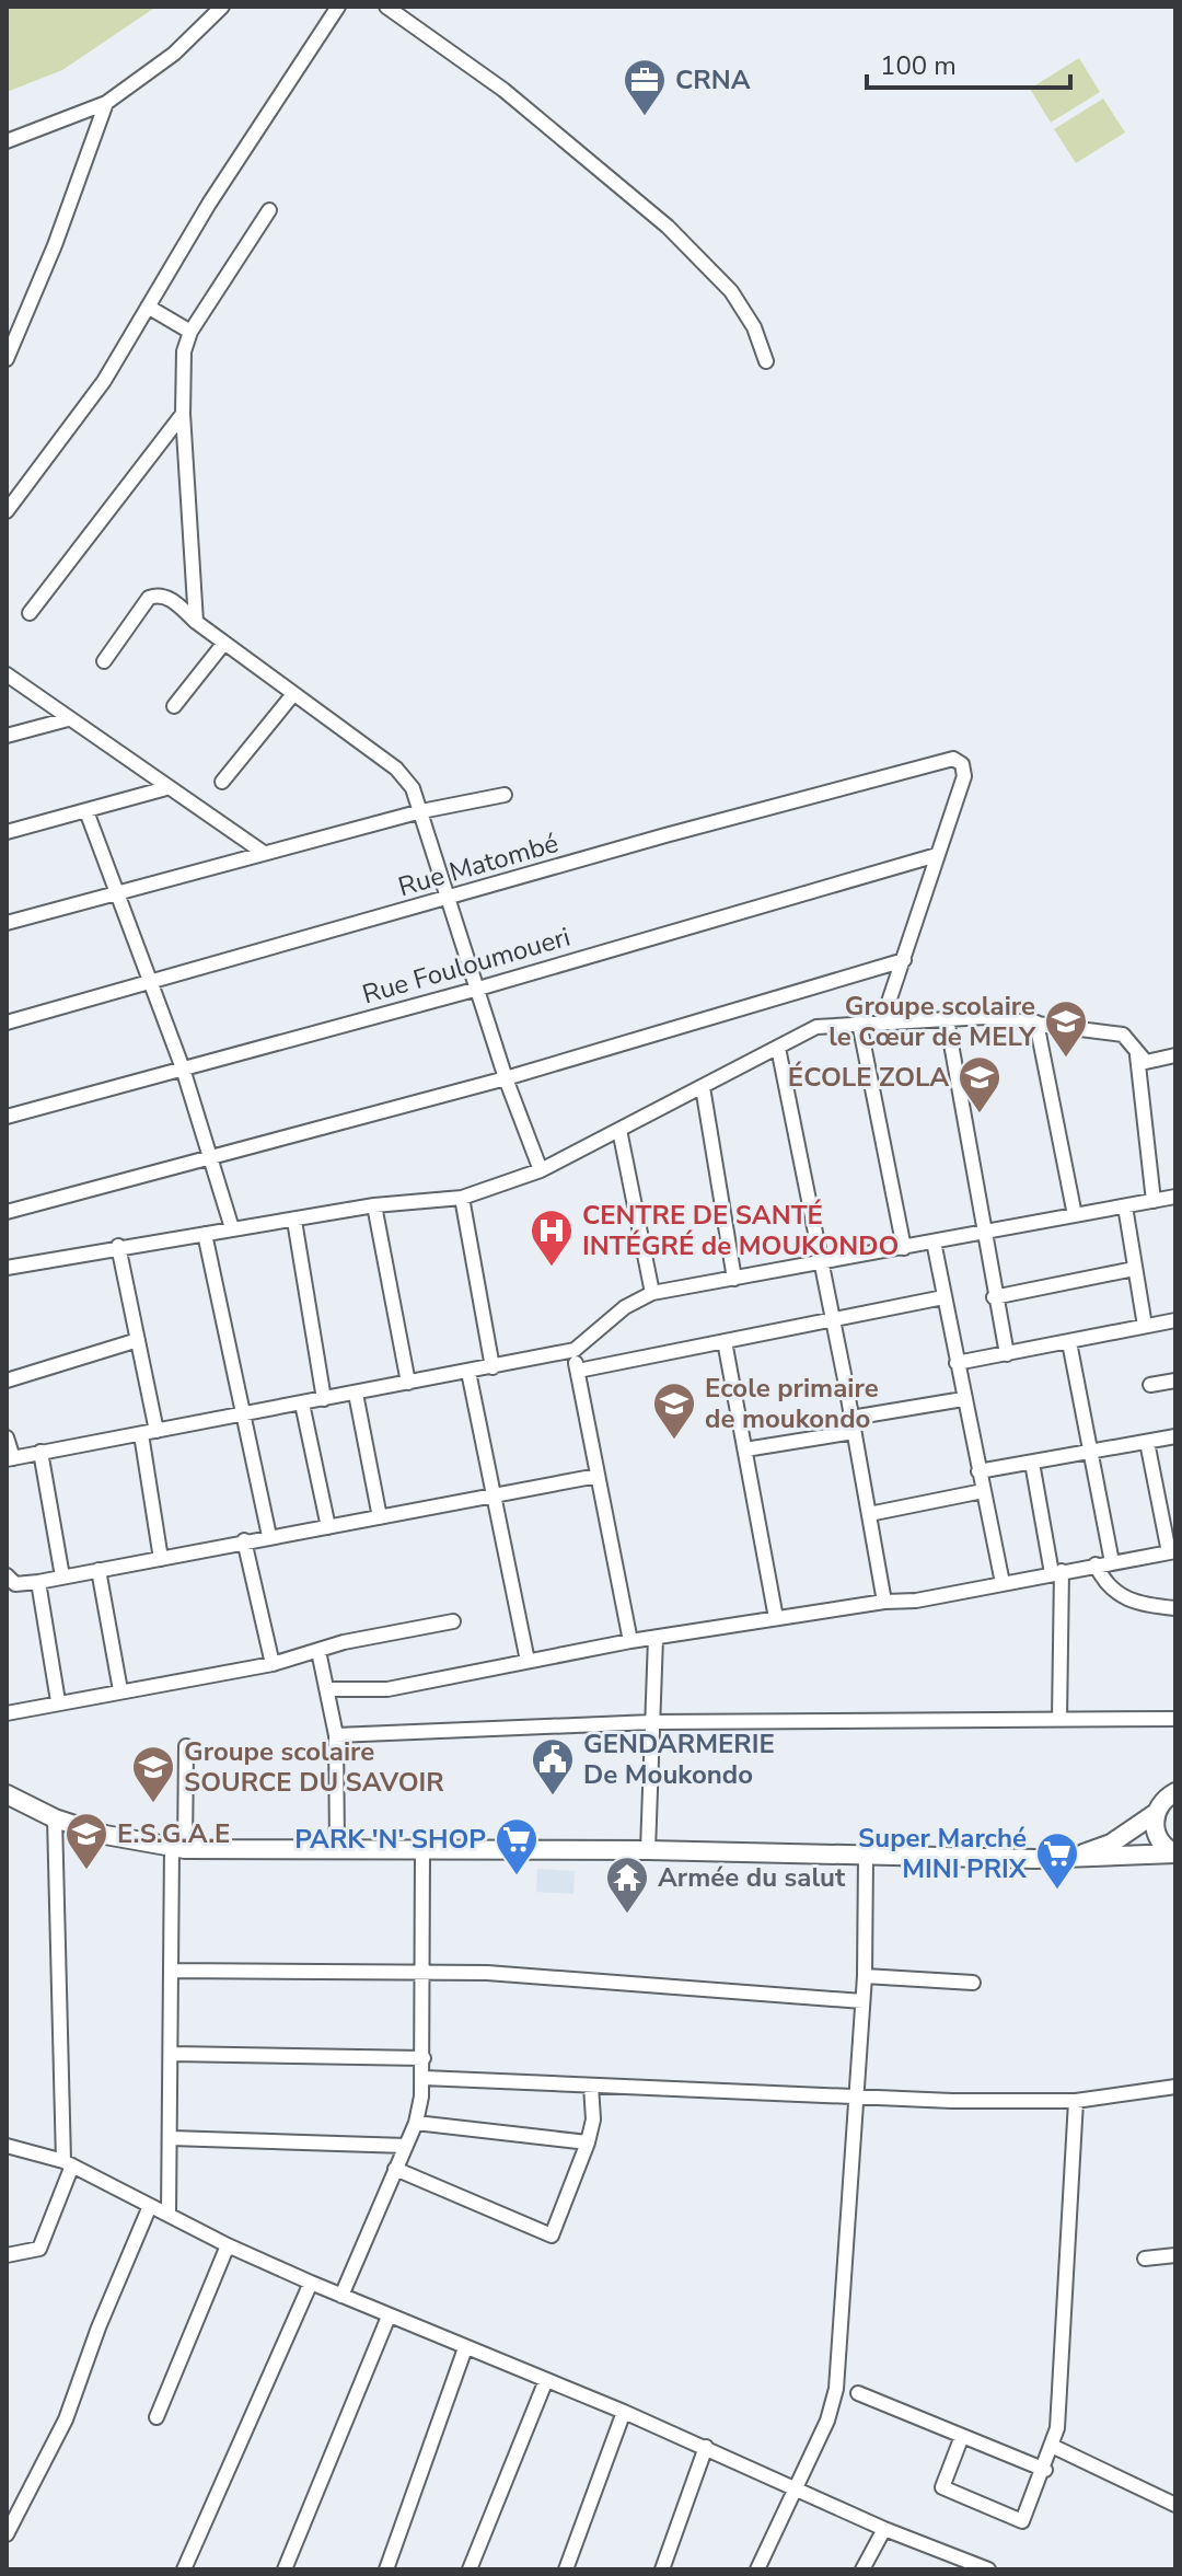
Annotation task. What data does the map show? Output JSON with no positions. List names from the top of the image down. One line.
{"streets":{"street":["Rue Matombé","Rue Fouloumoueri"]},"crossings":[["Rue Matombé","Rue Fouloumoueri"]],"places":{"office":["CRNA"],"school or university":["Groupe scolaire le Cœur de MELY","ÉCOLE ZOLA","Ecole primaire de moukondo","Groupe scolaire SOURCE DU SAVOIR","E.S.G.A.E"],"hospital":["CENTRE DE SANTÉ INTÉGRÉ de MOUKONDO"],"public building":["GENDARMERIE De Moukondo"],"supermarket":["PARK 'N' SHOP","Super Marché MINI PRIX"],"temple":["Armée du salut"]},"scale_bar":"100 m"}
